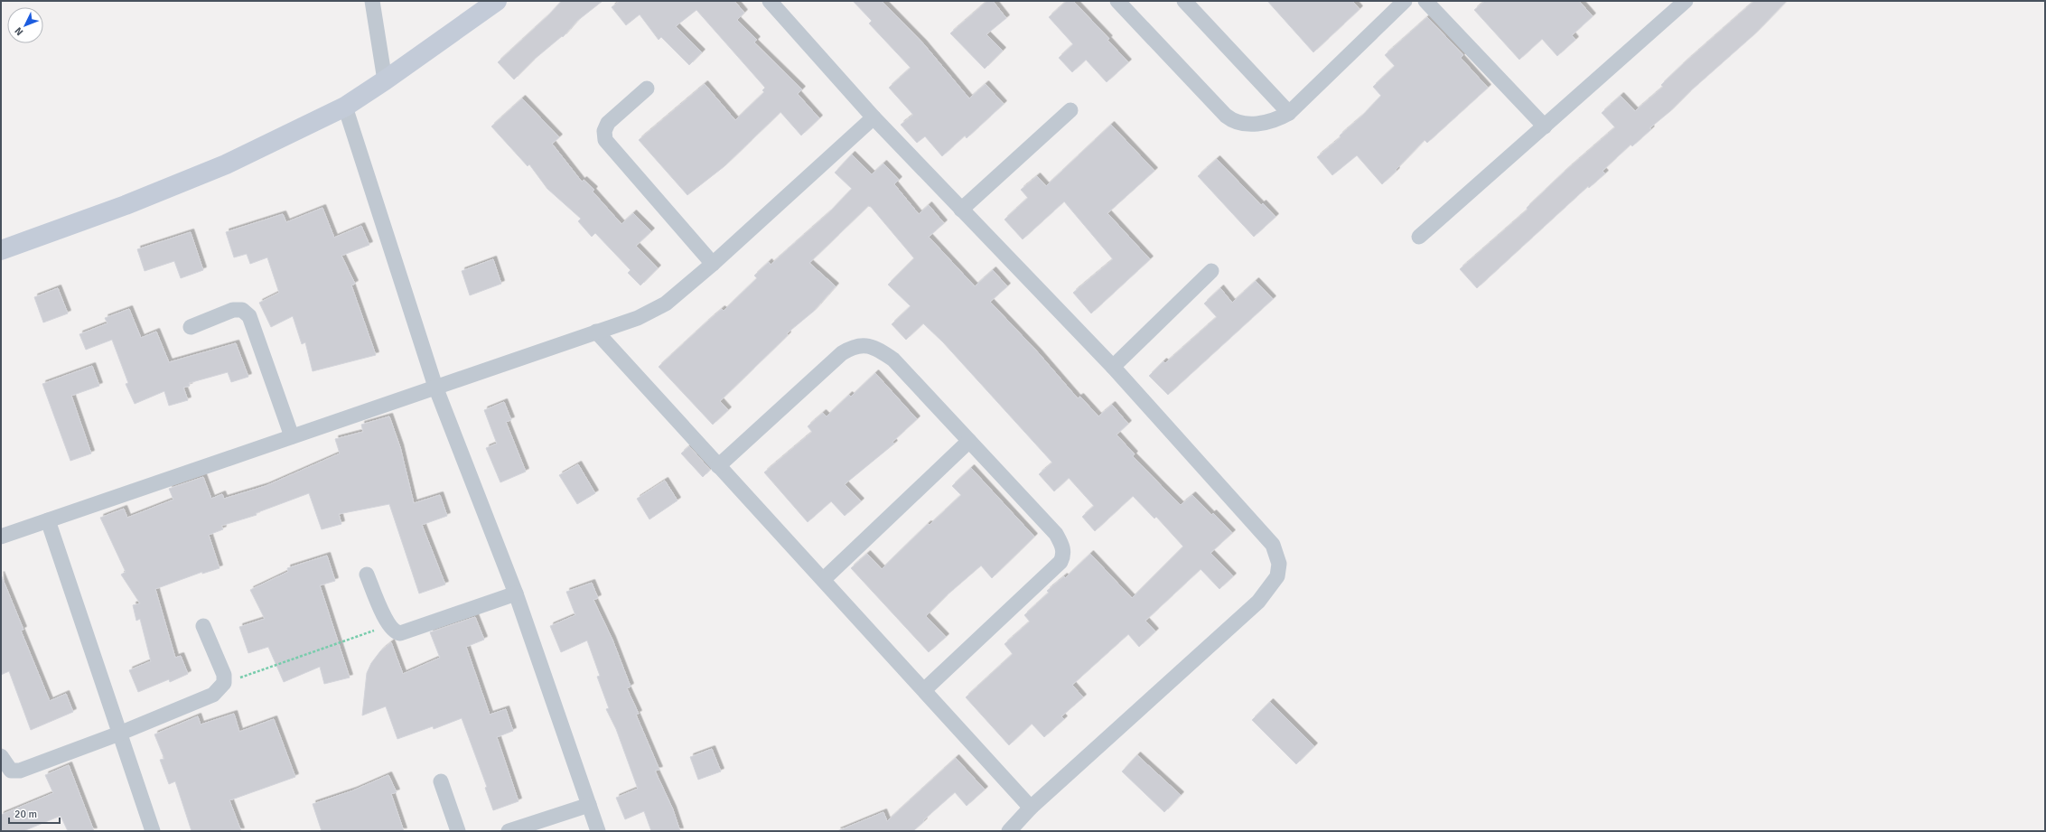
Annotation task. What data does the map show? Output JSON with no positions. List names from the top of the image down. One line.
{"scale_bar":"20 m","north":"bottom left"}
